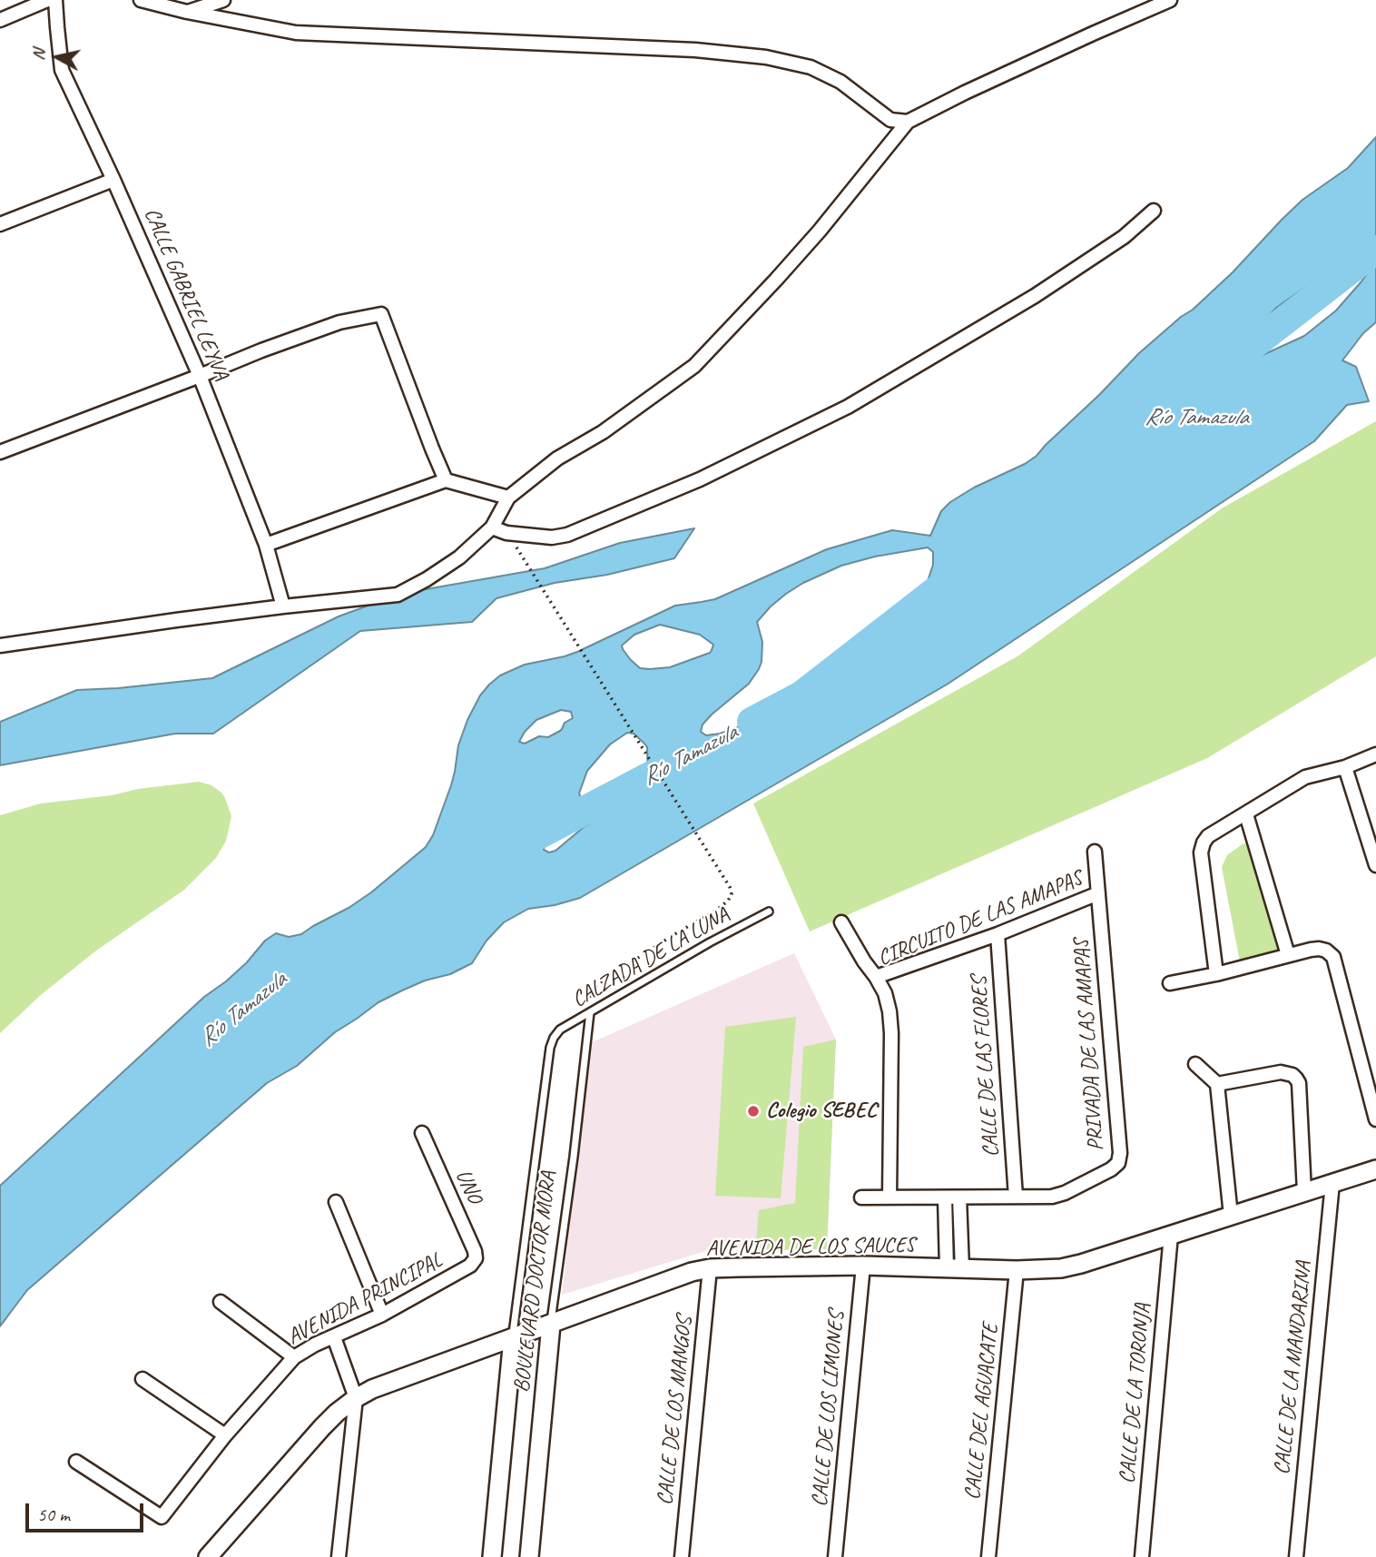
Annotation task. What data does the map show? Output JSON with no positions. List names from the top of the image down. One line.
{"streets":{"street":["CALLE GABRIEL LEYVA","CIRCUITO DE LAS AMAPAS","PRIVADA DE LAS AMAPAS","CALLE DE LAS FLORES","UNO","AVENIDA DE LOS SAUCES","BOULEVARD DOCTOR MORA","AVENIDA PRINCIPAL","CALLE DE LA MANDARINA","CALLE DE LA TORONJA","CALLE DE LOS LIMONES","CALLE DE LOS MANGOS","CALLE DEL AGUACATE"],"lane":["CALZADA DE LA LUNA"]},"crossings":[["CIRCUITO DE LAS AMAPAS","PRIVADA DE LAS AMAPAS"],["CIRCUITO DE LAS AMAPAS","CALLE DE LAS FLORES"],["CALZADA DE LA LUNA","BOULEVARD DOCTOR MORA"],["PRIVADA DE LAS AMAPAS","CALLE DE LAS FLORES"],["UNO","AVENIDA PRINCIPAL"],["AVENIDA DE LOS SAUCES","BOULEVARD DOCTOR MORA"],["AVENIDA DE LOS SAUCES","CALLE DE LA MANDARINA"],["AVENIDA DE LOS SAUCES","CALLE DE LA TORONJA"],["AVENIDA DE LOS SAUCES","CALLE DE LOS LIMONES"],["AVENIDA DE LOS SAUCES","CALLE DE LOS MANGOS"],["AVENIDA DE LOS SAUCES","CALLE DEL AGUACATE"]],"water":["Río Tamazula"],"places":["Colegio SEBEC"],"scale_bar":"50 m","north":"left"}
